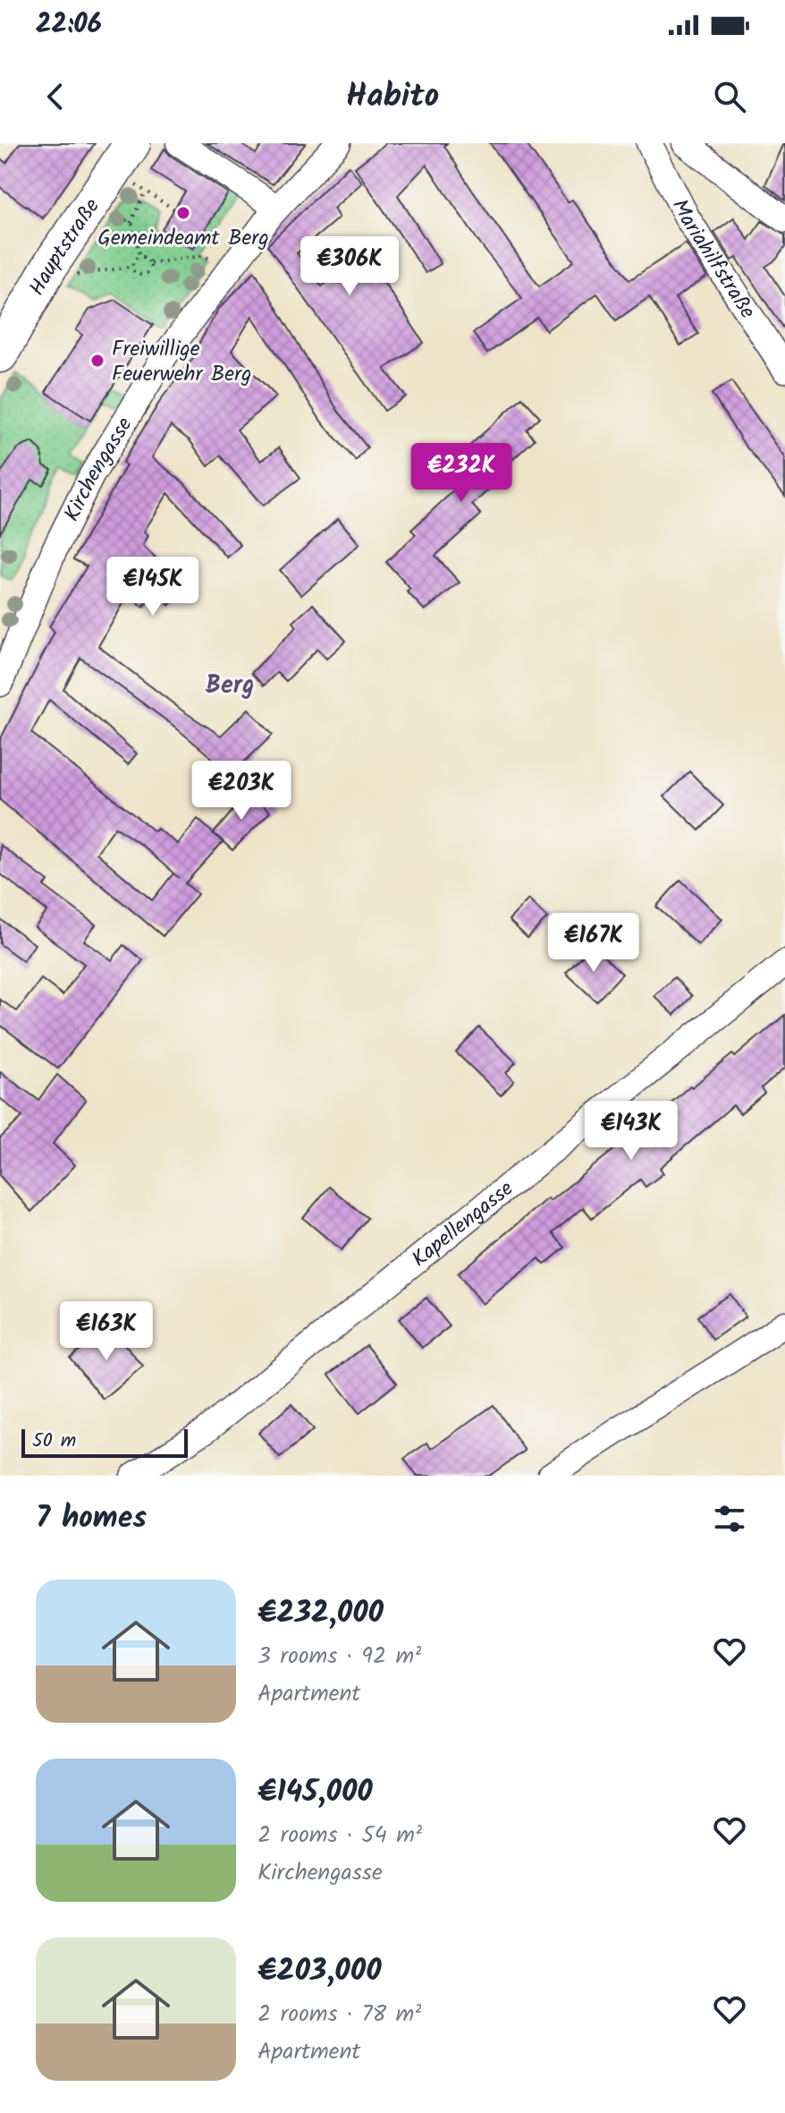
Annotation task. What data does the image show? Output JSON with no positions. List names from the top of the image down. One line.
{"streets":{"main road":["Hauptstraße"],"street":["Mariahilfstraße","Kirchengasse","Kapellengasse"]},"districts":["Berg"],"places":["Gemeindeamt Berg","Freiwillige Feuerwehr Berg"],"scale_bar":"50 m","page":{"status":"22:06","header":"Habito","price":["€306K","€232K","€145K","€203K","€167K","€143K","€163K"],"scale":"50 m","heading":"7 homes","list":[{"name":"€232,000","note":"3 rooms · 92 m² · Apartment"},{"name":"€145,000","note":"2 rooms · 54 m² · Kirchengasse"},{"name":"€203,000","note":"2 rooms · 78 m² · Apartment"}]}}
